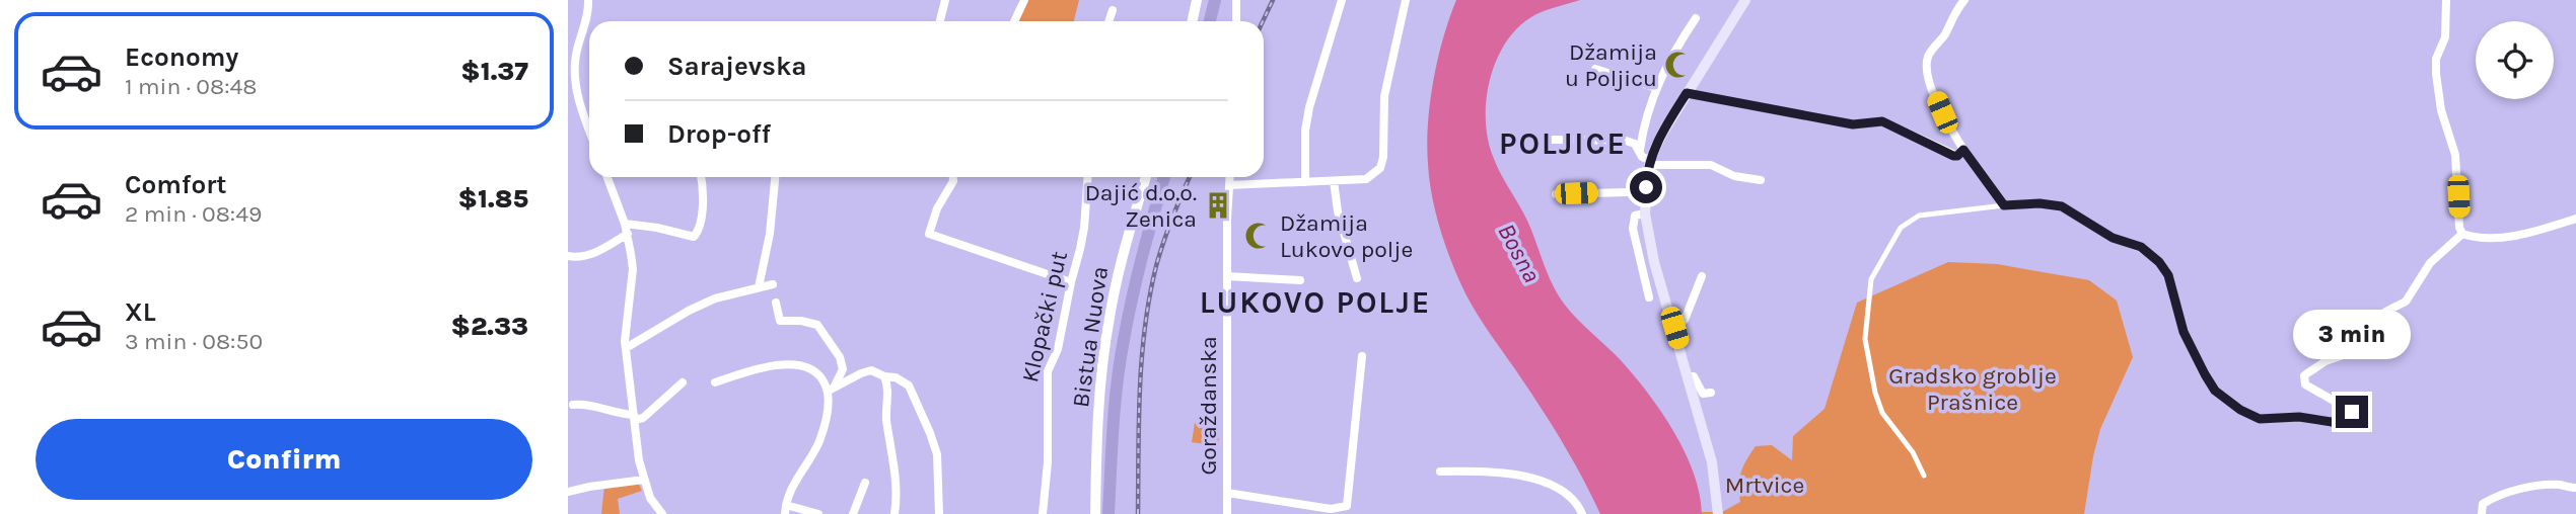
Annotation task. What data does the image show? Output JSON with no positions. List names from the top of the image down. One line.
{"streets":{"street":["Klopački put","Bistua Nuova","Goraždanska"]},"districts":["POLJICE","LUKOVO POLJE"],"water":["Bosna"],"parks":["Gradsko groblje Prašnice","Mrtvice"],"places":{"mosque":["Džamija u Poljicu","Džamija Lukovo polje"],"building":["Dajić d.o.o. Zenica"]},"page":{"list":[{"name":"Economy","note":"1 min · 08:48","value":"$1.37"},{"name":"Comfort","note":"2 min · 08:49","value":"$1.85"},{"name":"XL","note":"3 min · 08:50","value":"$2.33"}],"banner":["Sarajevska","Drop-off"],"bubble":"3 min","buttons":"Confirm"}}
